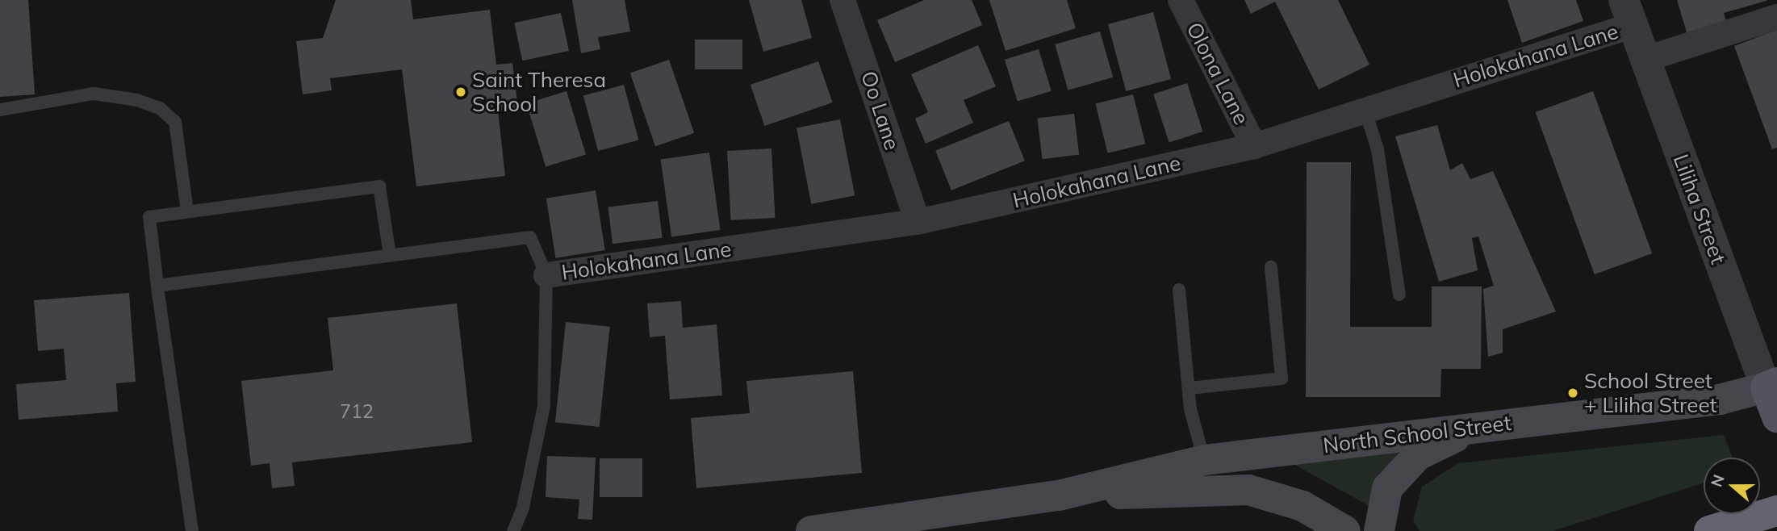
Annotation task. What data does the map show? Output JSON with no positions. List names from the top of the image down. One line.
{"streets":{"main road":["Liliha Street","North School Street"],"street":["Holokahana Lane","Olona Lane","Oo Lane"]},"crossings":[["Holokahana Lane","Olona Lane"],["Holokahana Lane","Oo Lane"],["Holokahana Lane","Liliha Street"],["Liliha Street","North School Street"]],"places":["Saint Theresa School","School Street + Liliha Street"],"house_numbers":["712"],"north":"left"}
